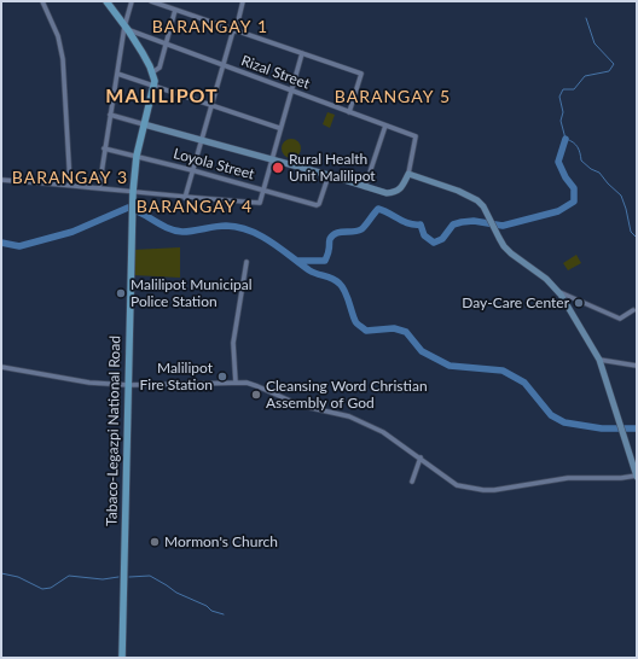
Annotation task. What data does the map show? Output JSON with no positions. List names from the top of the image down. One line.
{"streets":{"main road":["Tabaco-Legazpi National Road"],"street":["Rizal Street","Loyola Street"]},"crossings":[["Loyola Street","Tabaco-Legazpi National Road"]],"districts":["BARANGAY 1","MALILIPOT","BARANGAY 5","BARANGAY 3","BARANGAY 4"],"places":["Rural Health Unit Malilipot","Malilipot Municipal Police Station","Day-Care Center","Malilipot Fire Station","Cleansing Word Christian Assembly of God","Mormon's Church"]}
